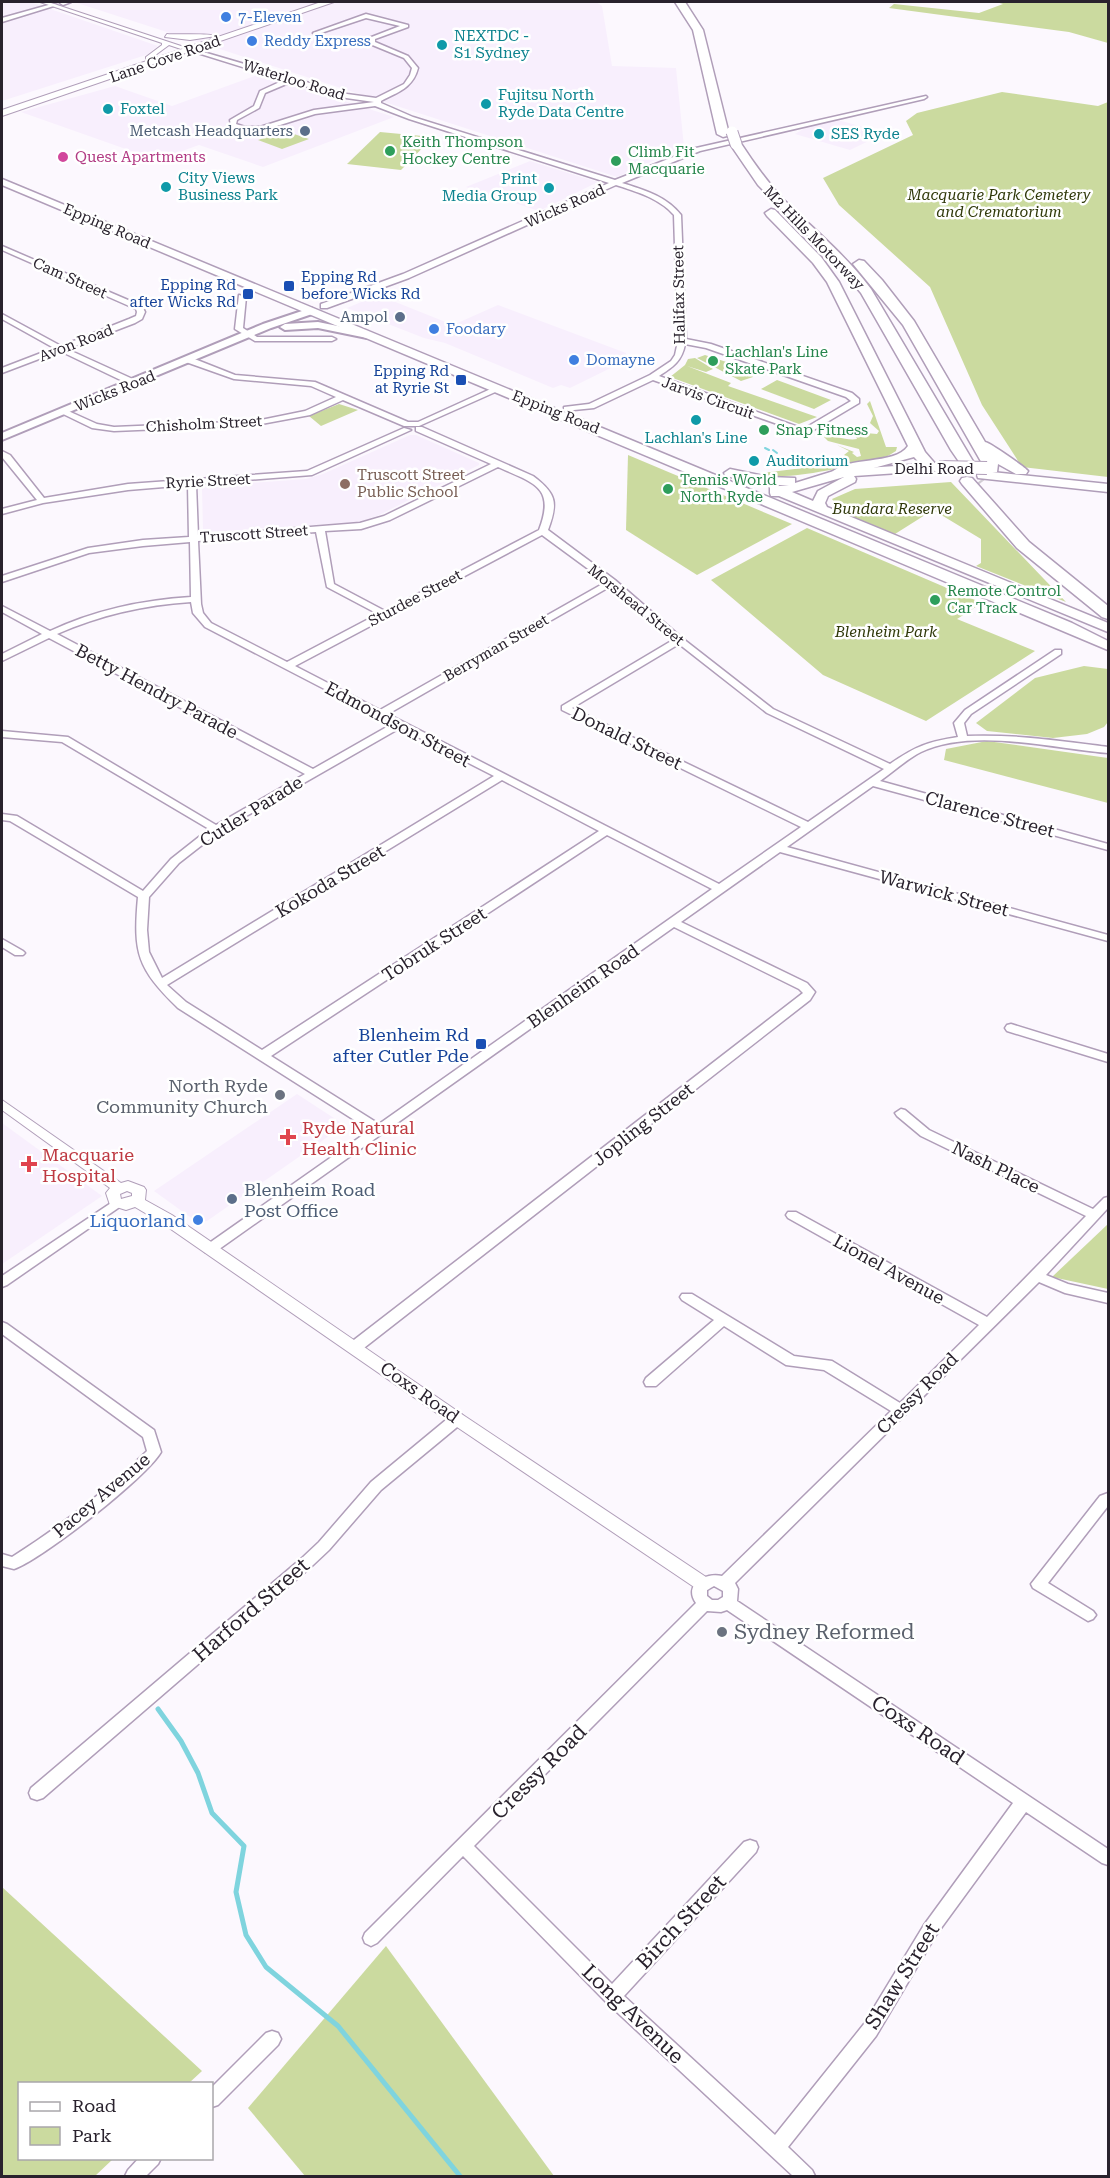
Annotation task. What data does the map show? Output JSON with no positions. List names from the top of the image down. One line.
{"streets":{"highway":["Lane Cove Road","M2 Hills Motorway"],"main road":["Wicks Road","Epping Road","Delhi Road"],"street":["Waterloo Road","Cam Street","Halifax Street","Avon Road","Jarvis Circuit","Chisholm Street","Ryrie Street","Truscott Street","Sturdee Street","Morshead Street","Berryman Street","Betty Hendry Parade","Edmondson Street","Donald Street","Cutler Parade","Clarence Street","Kokoda Street","Warwick Street","Tobruk Street","Blenheim Road","Jopling Street","Nash Place","Lionel Avenue","Coxs Road","Cressy Road","Pacey Avenue","Harford Street","Birch Street","Shaw Street","Long Avenue"]},"crossings":[["Lane Cove Road","Waterloo Road"],["Wicks Road","Epping Road"],["Wicks Road","Halifax Street"],["Wicks Road","Chisholm Street"],["Epping Road","Halifax Street"],["Epping Road","Delhi Road"],["M2 Hills Motorway","Delhi Road"],["Cam Street","Avon Road"],["Halifax Street","Jarvis Circuit"],["Ryrie Street","Edmondson Street"],["Truscott Street","Edmondson Street"],["Sturdee Street","Morshead Street"],["Sturdee Street","Edmondson Street"],["Morshead Street","Berryman Street"],["Morshead Street","Donald Street"],["Morshead Street","Blenheim Road"],["Berryman Street","Edmondson Street"],["Betty Hendry Parade","Cutler Parade"],["Edmondson Street","Cutler Parade"],["Edmondson Street","Kokoda Street"],["Edmondson Street","Tobruk Street"],["Edmondson Street","Blenheim Road"],["Donald Street","Blenheim Road"],["Clarence Street","Blenheim Road"],["Warwick Street","Blenheim Road"],["Blenheim Road","Jopling Street"],["Blenheim Road","Coxs Road"],["Jopling Street","Coxs Road"],["Nash Place","Cressy Road"],["Lionel Avenue","Cressy Road"],["Coxs Road","Cressy Road"],["Coxs Road","Harford Street"],["Coxs Road","Shaw Street"],["Cressy Road","Long Avenue"],["Birch Street","Long Avenue"],["Shaw Street","Long Avenue"]],"parks":["Macquarie Park Cemetery and Crematorium","Bundara Reserve","Blenheim Park"],"places":{"other":["7-Eleven","Reddy Express","NEXTDC - S1 Sydney","Fujitsu North Ryde Data Centre","Foxtel","Metcash Headquarters","SES Ryde","Keith Thompson Hockey Centre","Quest Apartments","Climb Fit Macquarie","City Views Business Park","Print Media Group","Ampol","Foodary","Domayne","Lachlan's Line Skate Park","Lachlan's Line","Snap Fitness","Auditorium","Truscott Street Public School","Tennis World North Ryde","Remote Control Car Track","North Ryde Community Church","Blenheim Road Post Office","Liquorland","Sydney Reformed"],"transit":["Epping Rd before Wicks Rd","Epping Rd after Wicks Rd","Epping Rd at Ryrie St","Blenheim Rd after Cutler Pde"],"health":["Ryde Natural Health Clinic","Macquarie Hospital"]},"legend":["Road","Park"]}
